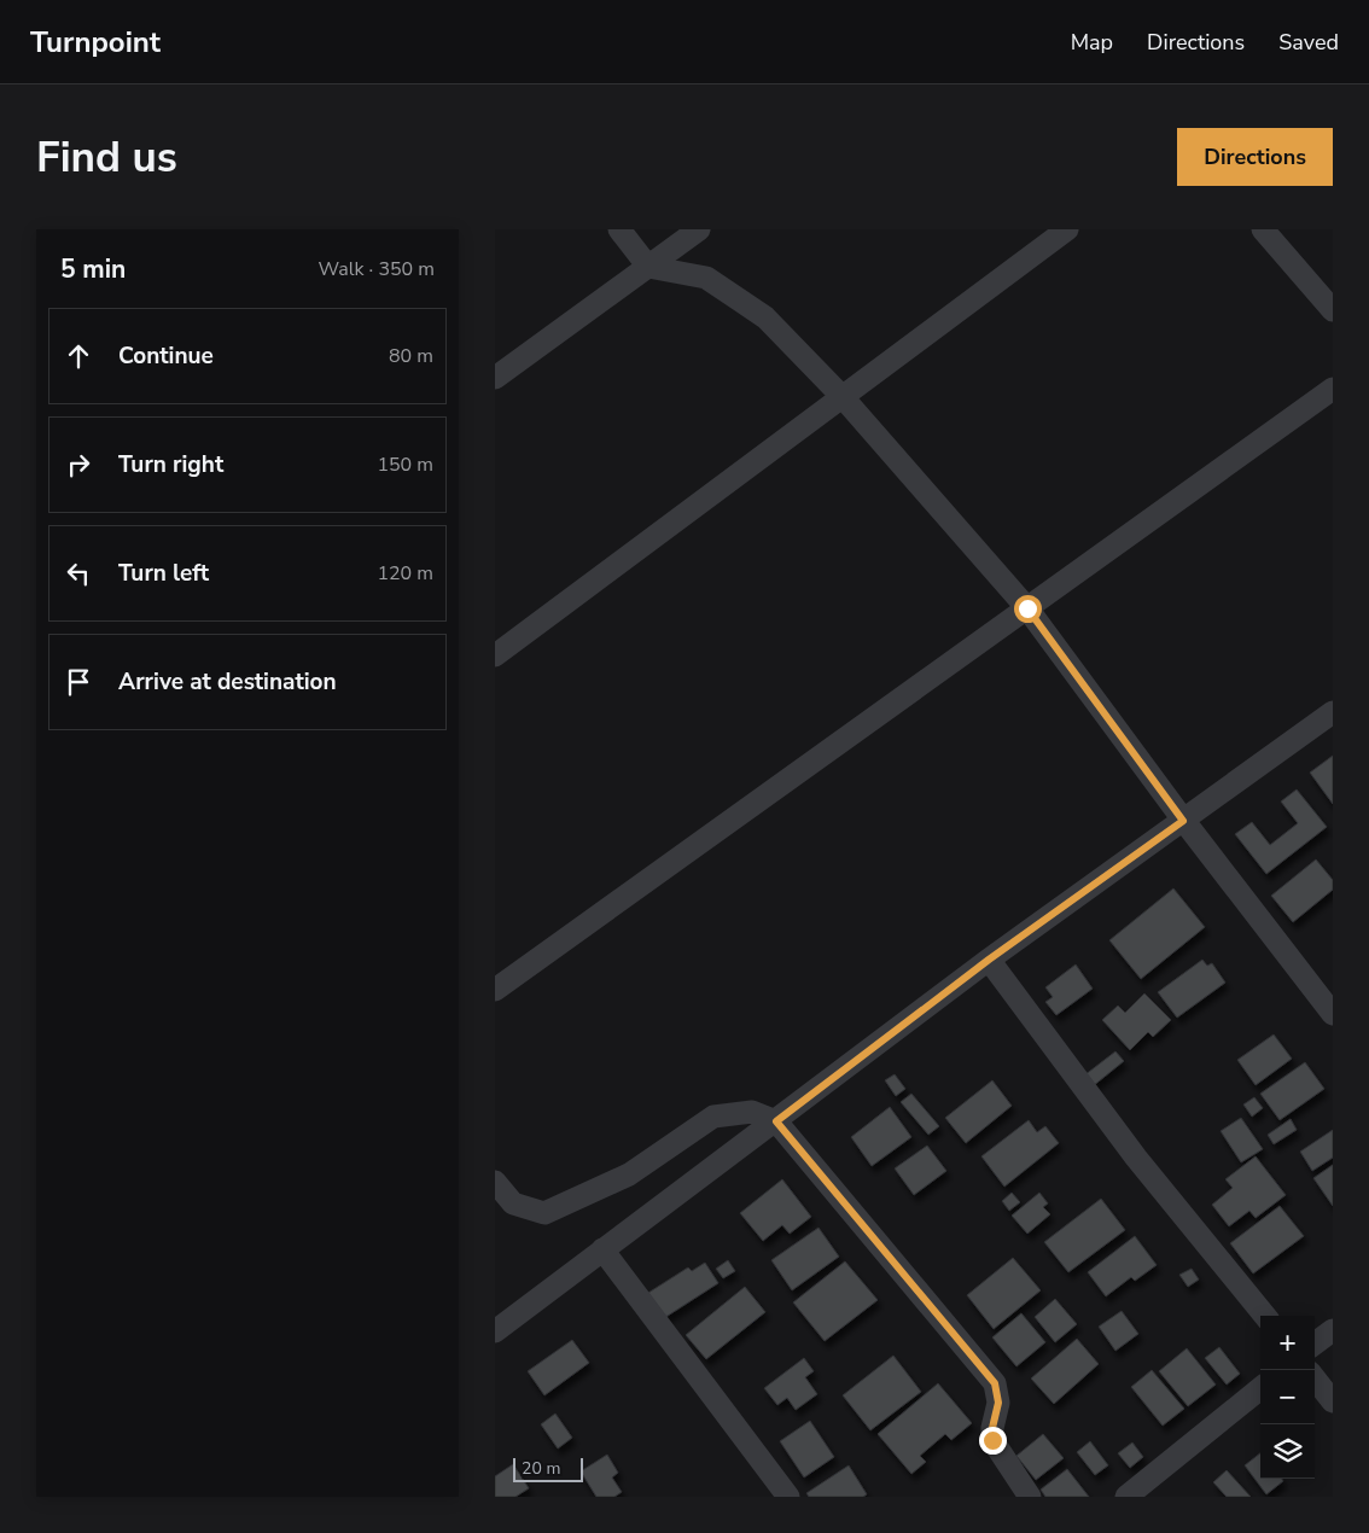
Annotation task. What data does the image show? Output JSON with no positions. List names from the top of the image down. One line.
{"scale_bar":"20 m","page":{"header":"Turnpoint","nav":["Map","Directions","Saved"],"buttons":"Directions","title":"Find us","heading":["5 min","Walk · 350 m"],"list":[["Continue","80 m"],["Turn right","150 m"],["Turn left","120 m"],"Arrive at destination"],"map_buttons":["+","−"],"scale":"20 m"}}
